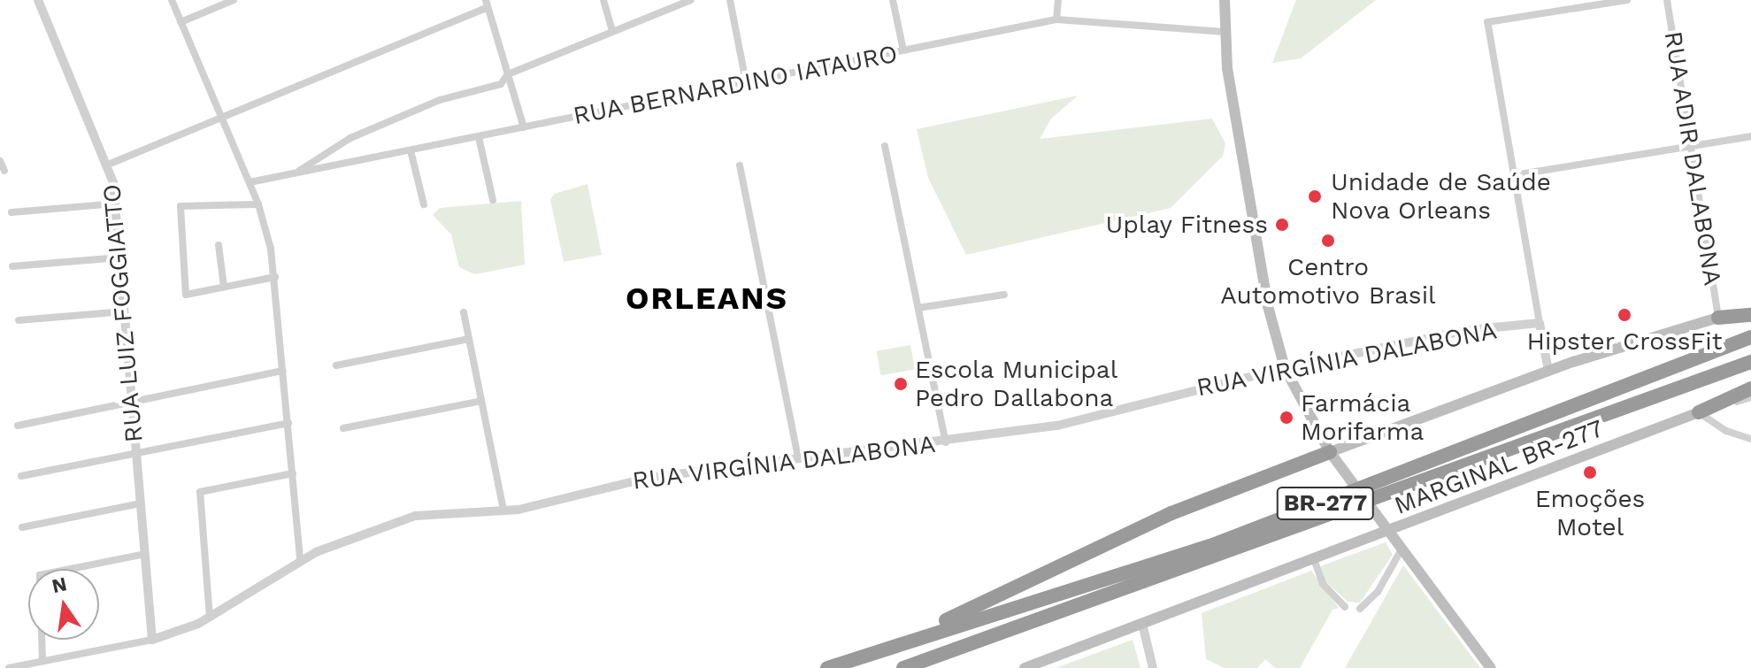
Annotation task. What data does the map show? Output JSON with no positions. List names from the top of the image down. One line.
{"streets":{"highway":["BR-277"],"main road":["MARGINAL BR-277"],"street":["RUA BERNARDINO IATAURO","RUA ADIR DALABONA","RUA LUIZ FOGGIATTO","RUA VIRGÍNIA DALABONA"]},"crossings":[["RUA LUIZ FOGGIATTO","RUA VIRGÍNIA DALABONA"]],"districts":["ORLEANS"],"places":["Unidade de Saúde Nova Orleans","Uplay Fitness","Centro Automotivo Brasil","Hipster CrossFit","Escola Municipal Pedro Dallabona","Farmácia Morifarma","Emoções Motel"],"north":"top"}
